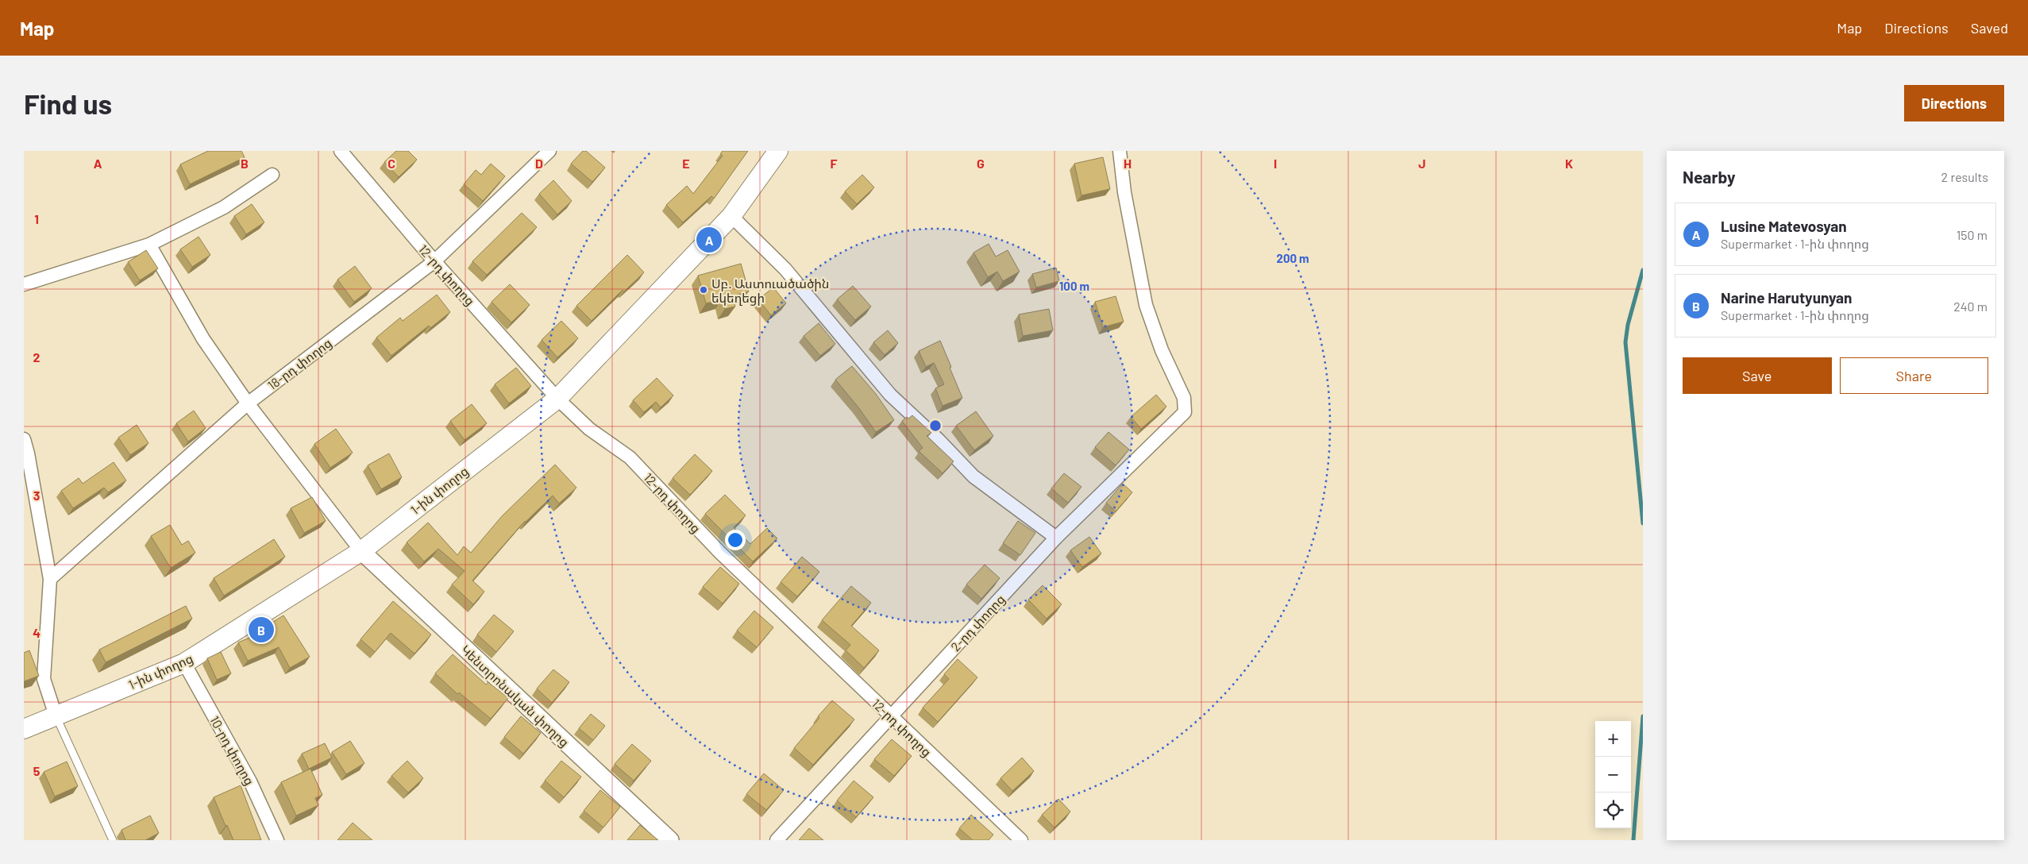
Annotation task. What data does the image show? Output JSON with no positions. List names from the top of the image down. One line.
{"streets":{"main road":["1-ին փողոց"],"street":["12-րդ փողոց","18-րդ փողոց","2-րդ փողոց","Կենտրոնական փողոց","10-րդ փողոց"]},"crossings":[["12-րդ փողոց","18-րդ փողոց"],["12-րդ փողոց","1-ին փողոց"],["12-րդ փողոց","2-րդ փողոց"],["1-ին փողոց","Կենտրոնական փողոց"],["1-ին փողոց","10-րդ փողոց"]],"places":["Սբ. Աստուածածին եկեղեցի"],"page":{"header":"Map","nav":["Map","Directions","Saved"],"buttons":["Directions",["Save","Share"]],"title":"Find us","heading":["Nearby","2 results"],"list":[{"mark":"A","name":"Lusine Matevosyan","note":"Supermarket · 1-ին փողոց","value":"150 m"},{"mark":"B","name":"Narine Harutyunyan","note":"Supermarket · 1-ին փողոց","value":"240 m"}],"pins":["A","B"],"map_buttons":["+","−"]},"grid":{"columns":["A","B","C","D","E","F","G","H","I","J","K"],"rows":["1","2","3","4","5"]},"rings":["200 m","100 m"]}
